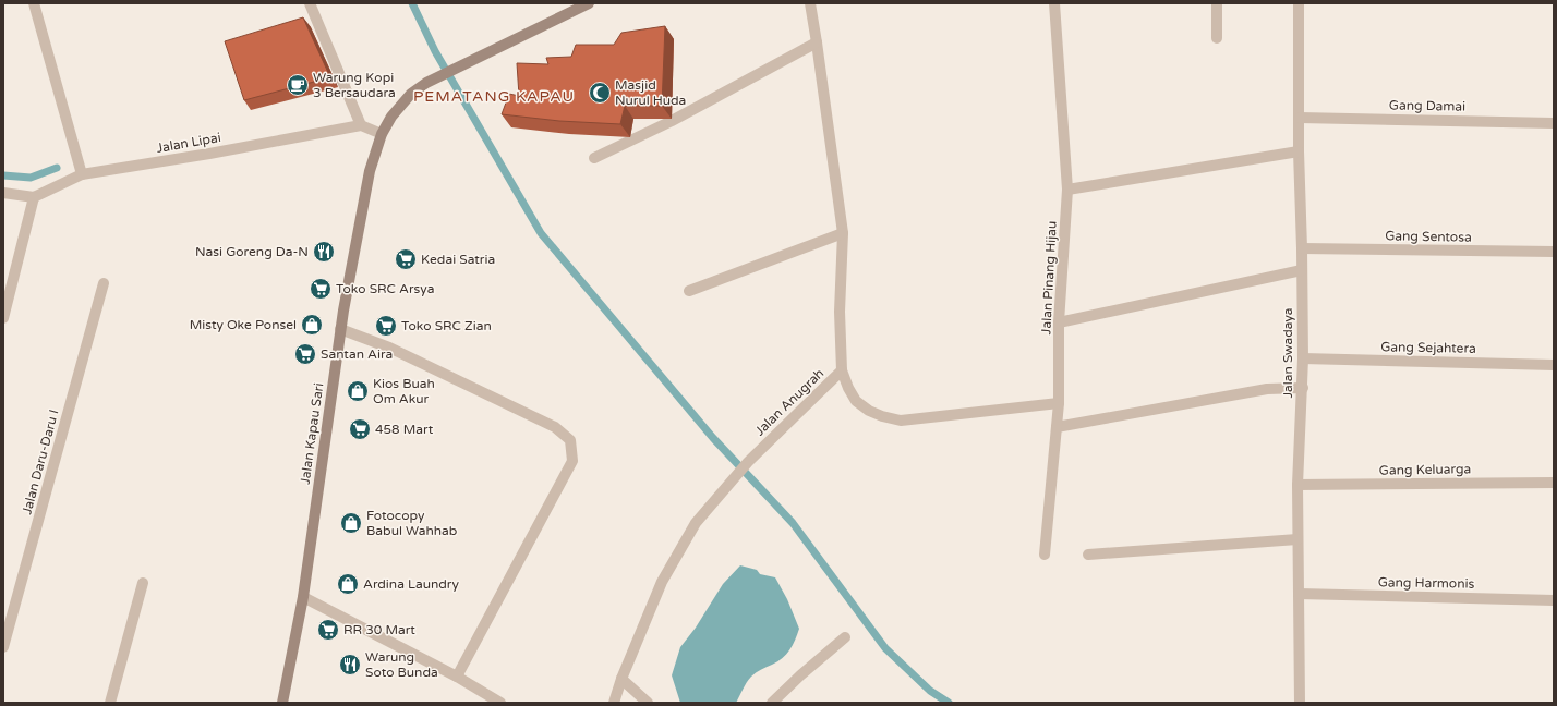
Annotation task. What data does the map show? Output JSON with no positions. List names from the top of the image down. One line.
{"streets":{"main road":["Jalan Kapau Sari"],"street":["Gang Damai","Jalan Lipai","Gang Sentosa","Jalan Pinang Hijau","Gang Sejahtera","Jalan Swadaya","Jalan Anugrah","Jalan Daru-Daru I","Gang Keluarga","Gang Harmonis"]},"crossings":[["Gang Damai","Jalan Swadaya"],["Gang Sentosa","Jalan Swadaya"],["Gang Sejahtera","Jalan Swadaya"],["Jalan Swadaya","Gang Keluarga"],["Jalan Swadaya","Gang Harmonis"]],"districts":["PEMATANG KAPAU"],"places":{"cafe":["Warung Kopi 3 Bersaudara"],"mosque":["Masjid Nurul Huda"],"restaurant":["Nasi Goreng Da-N","Warung Soto Bunda"],"supermarket":["Kedai Satria","Toko SRC Arsya","Toko SRC Zian","Santan Aira","458 Mart","RR 30 Mart"],"shop":["Misty Oke Ponsel","Kios Buah Om Akur","Fotocopy Babul Wahhab","Ardina Laundry"]}}
